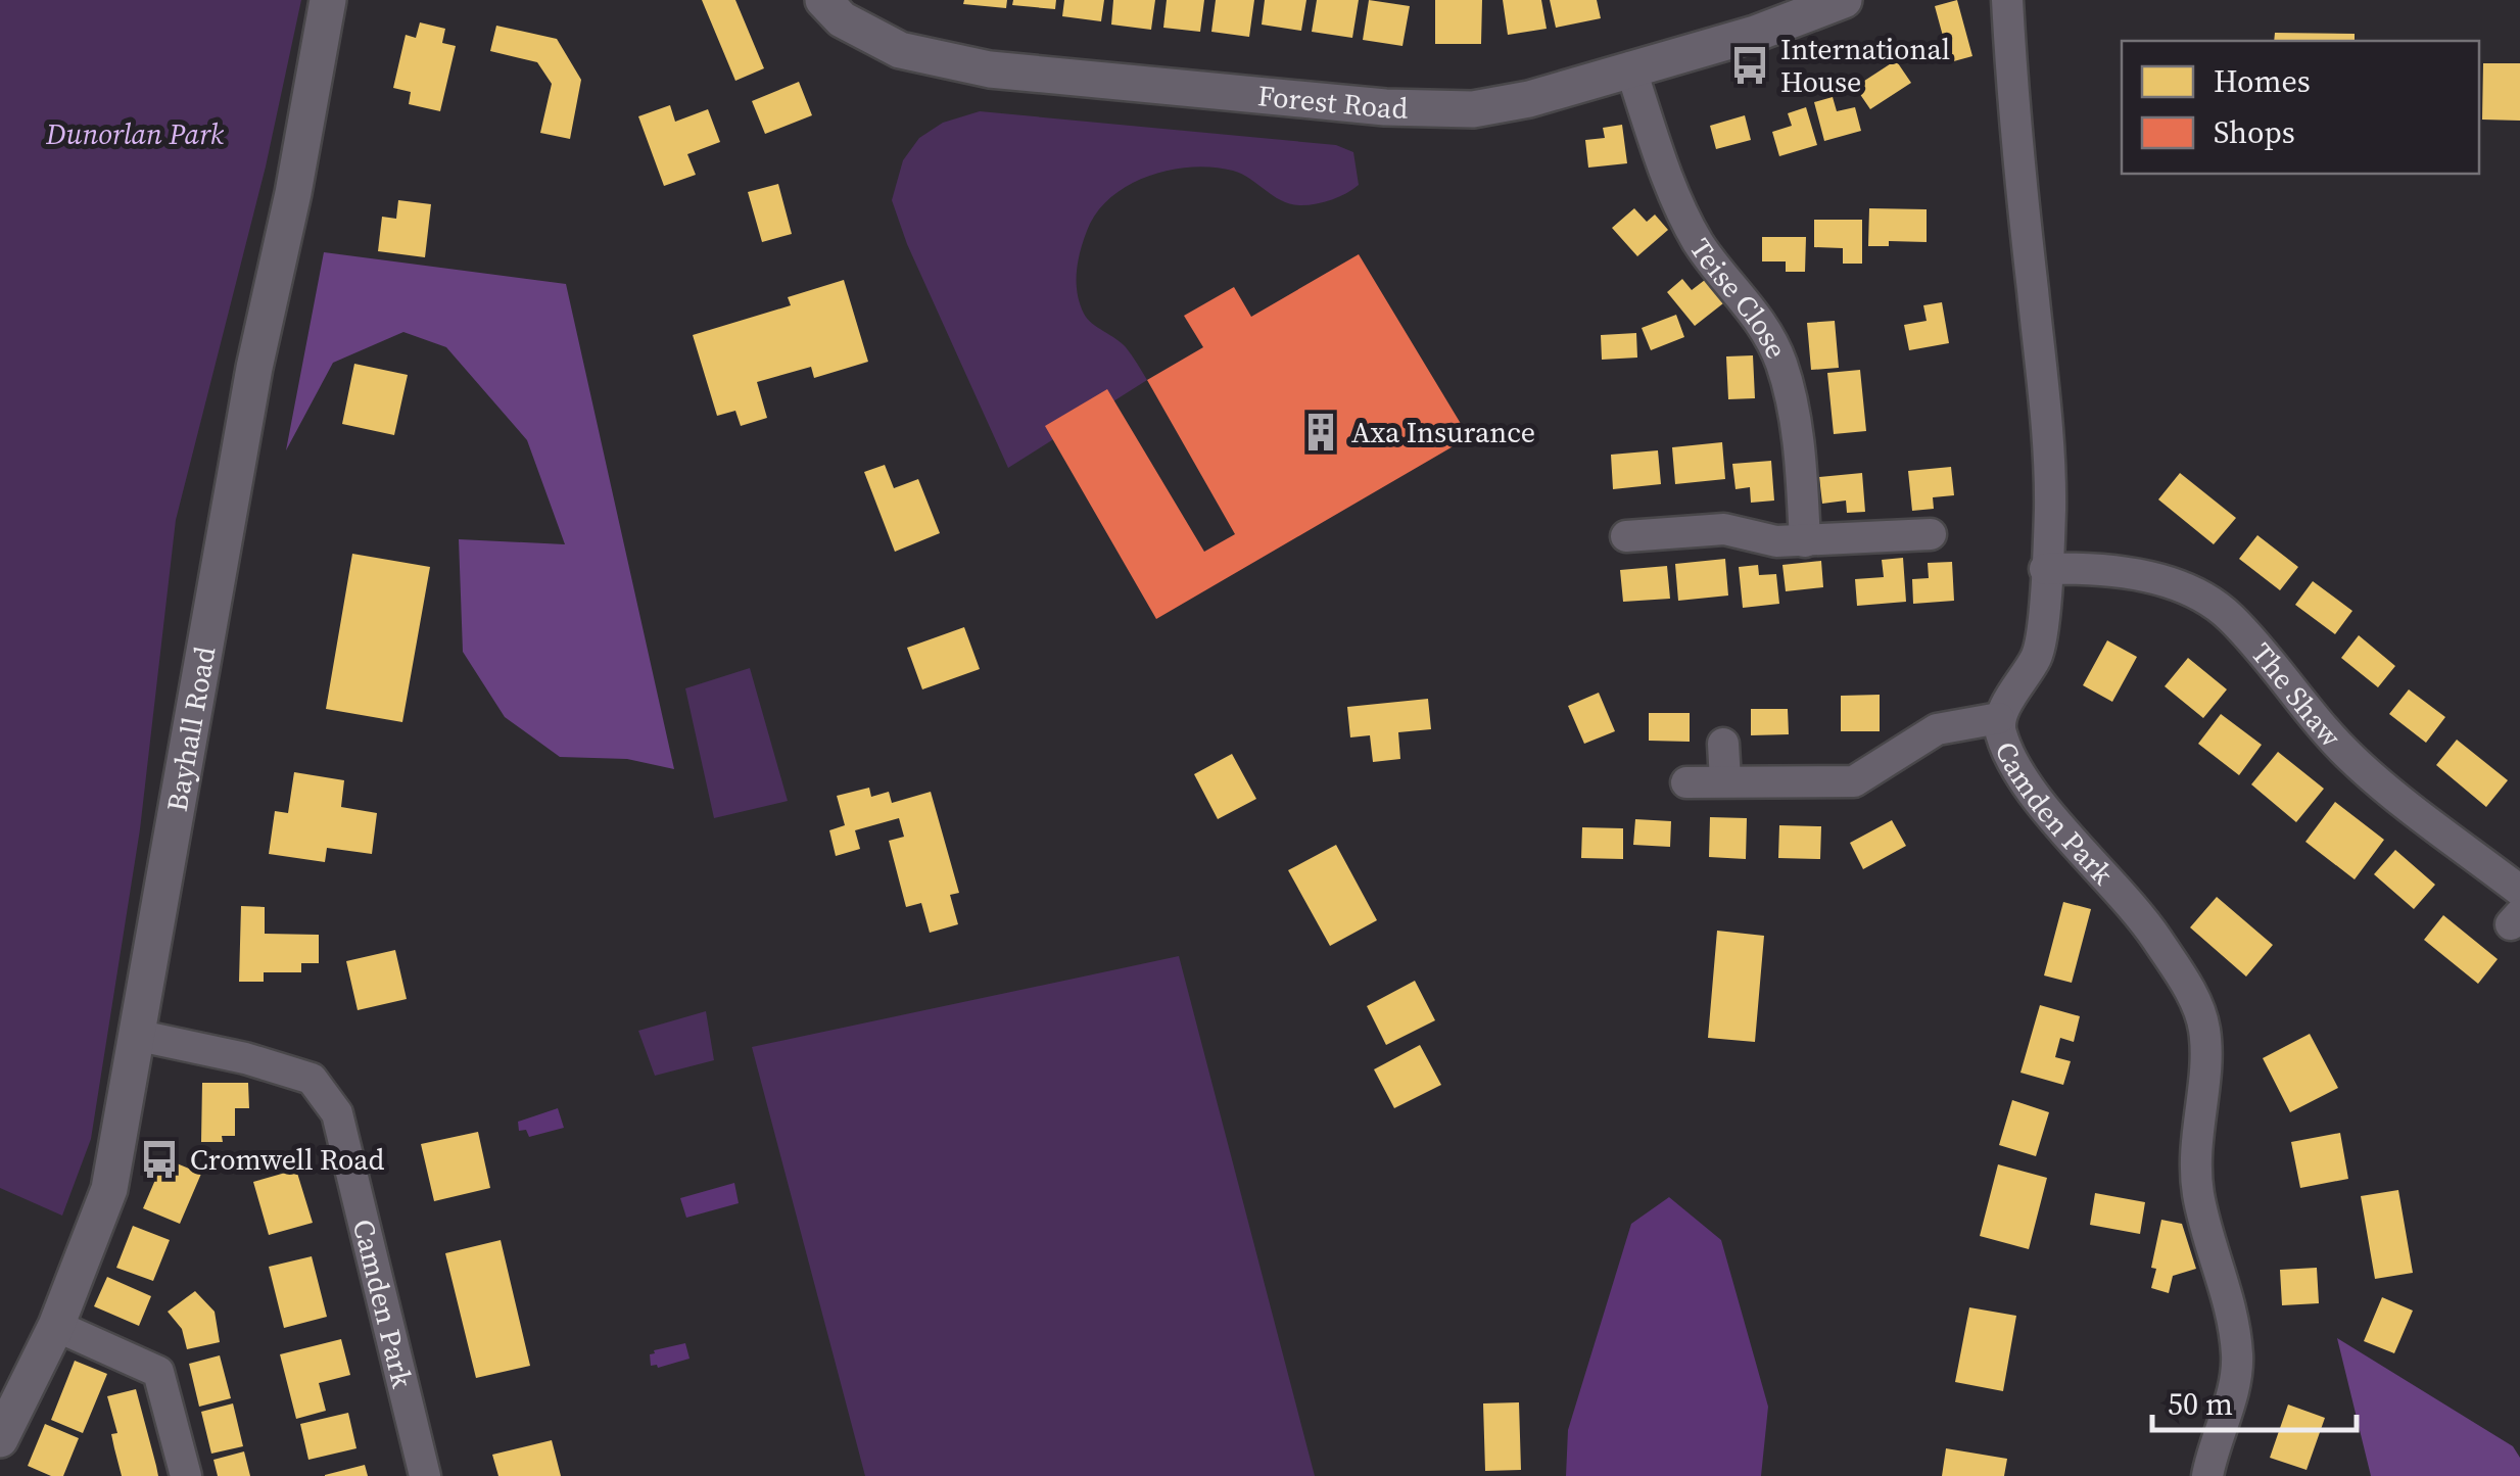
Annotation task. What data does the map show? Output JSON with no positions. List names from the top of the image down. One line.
{"streets":{"street":["Forest Road","Teise Close","The Shaw","Bayhall Road","Camden Park"]},"crossings":[["Forest Road","Teise Close"],["The Shaw","Camden Park"],["Bayhall Road","Camden Park"]],"parks":["Dunorlan Park"],"places":{"bus stop":["International House","Cromwell Road"],"building":["Axa Insurance"]},"legend":["Homes","Shops"],"scale_bar":"50 m"}
